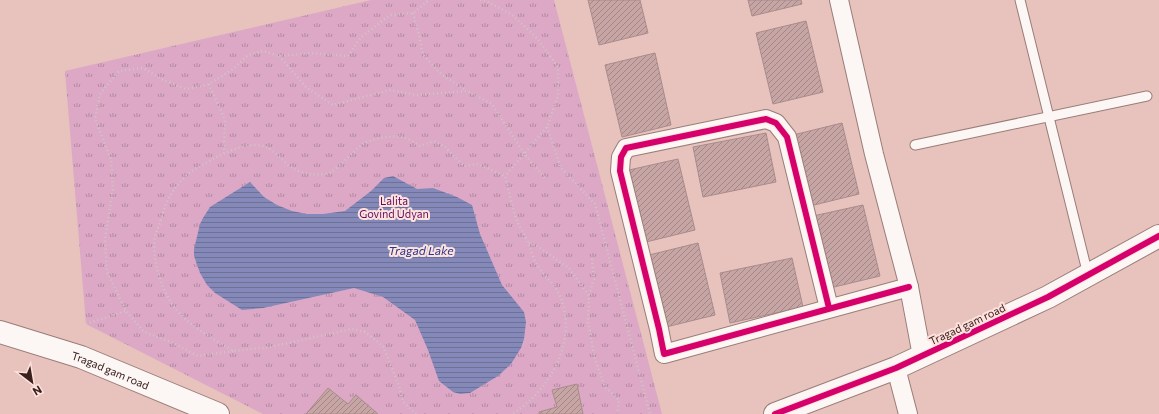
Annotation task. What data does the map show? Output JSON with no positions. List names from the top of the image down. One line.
{"streets":{"street":["Tragad gam road"]},"water":["Tragad Lake"],"parks":["Lalita Govind Udyan"],"north":"bottom right"}
